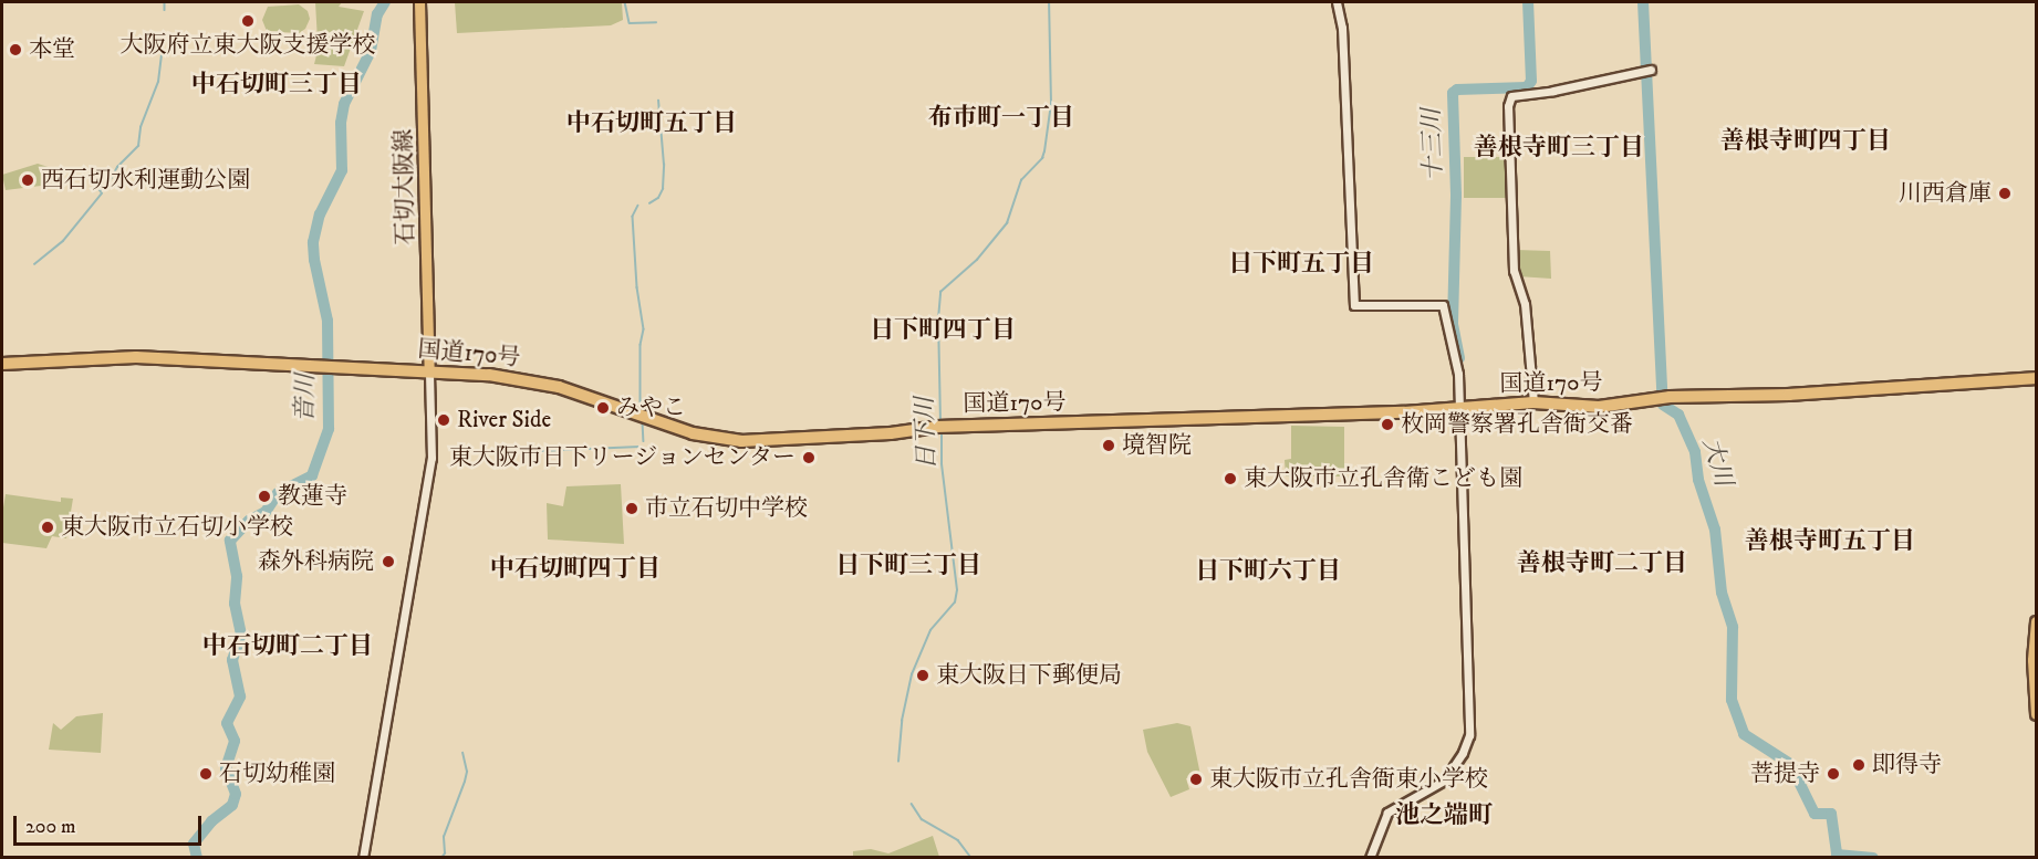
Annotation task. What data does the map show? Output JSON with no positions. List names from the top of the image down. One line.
{"streets":{"highway":["国道170号"],"main road":["石切大阪線"]},"crossings":[["石切大阪線","国道170号"]],"districts":["中石切町三丁目","布市町一丁目","中石切町五丁目","善根寺町四丁目","善根寺町三丁目","日下町五丁目","日下町四丁目","善根寺町五丁目","善根寺町二丁目","日下町三丁目","中石切町四丁目","日下町六丁目","中石切町二丁目","池之端町"],"water":["十三川","音川","日下川","大川"],"places":["大阪府立東大阪支援学校","本堂","西石切水利運動公園","川西倉庫","みやこ","River Side","枚岡警察署孔舎衙交番","境智院","東大阪市日下リージョンセンター","東大阪市立孔舎衛こども園","教蓮寺","市立石切中学校","東大阪市立石切小学校","森外科病院","東大阪日下郵便局","即得寺","石切幼稚園","菩提寺","東大阪市立孔舎衙東小学校"],"scale_bar":"200 m"}
